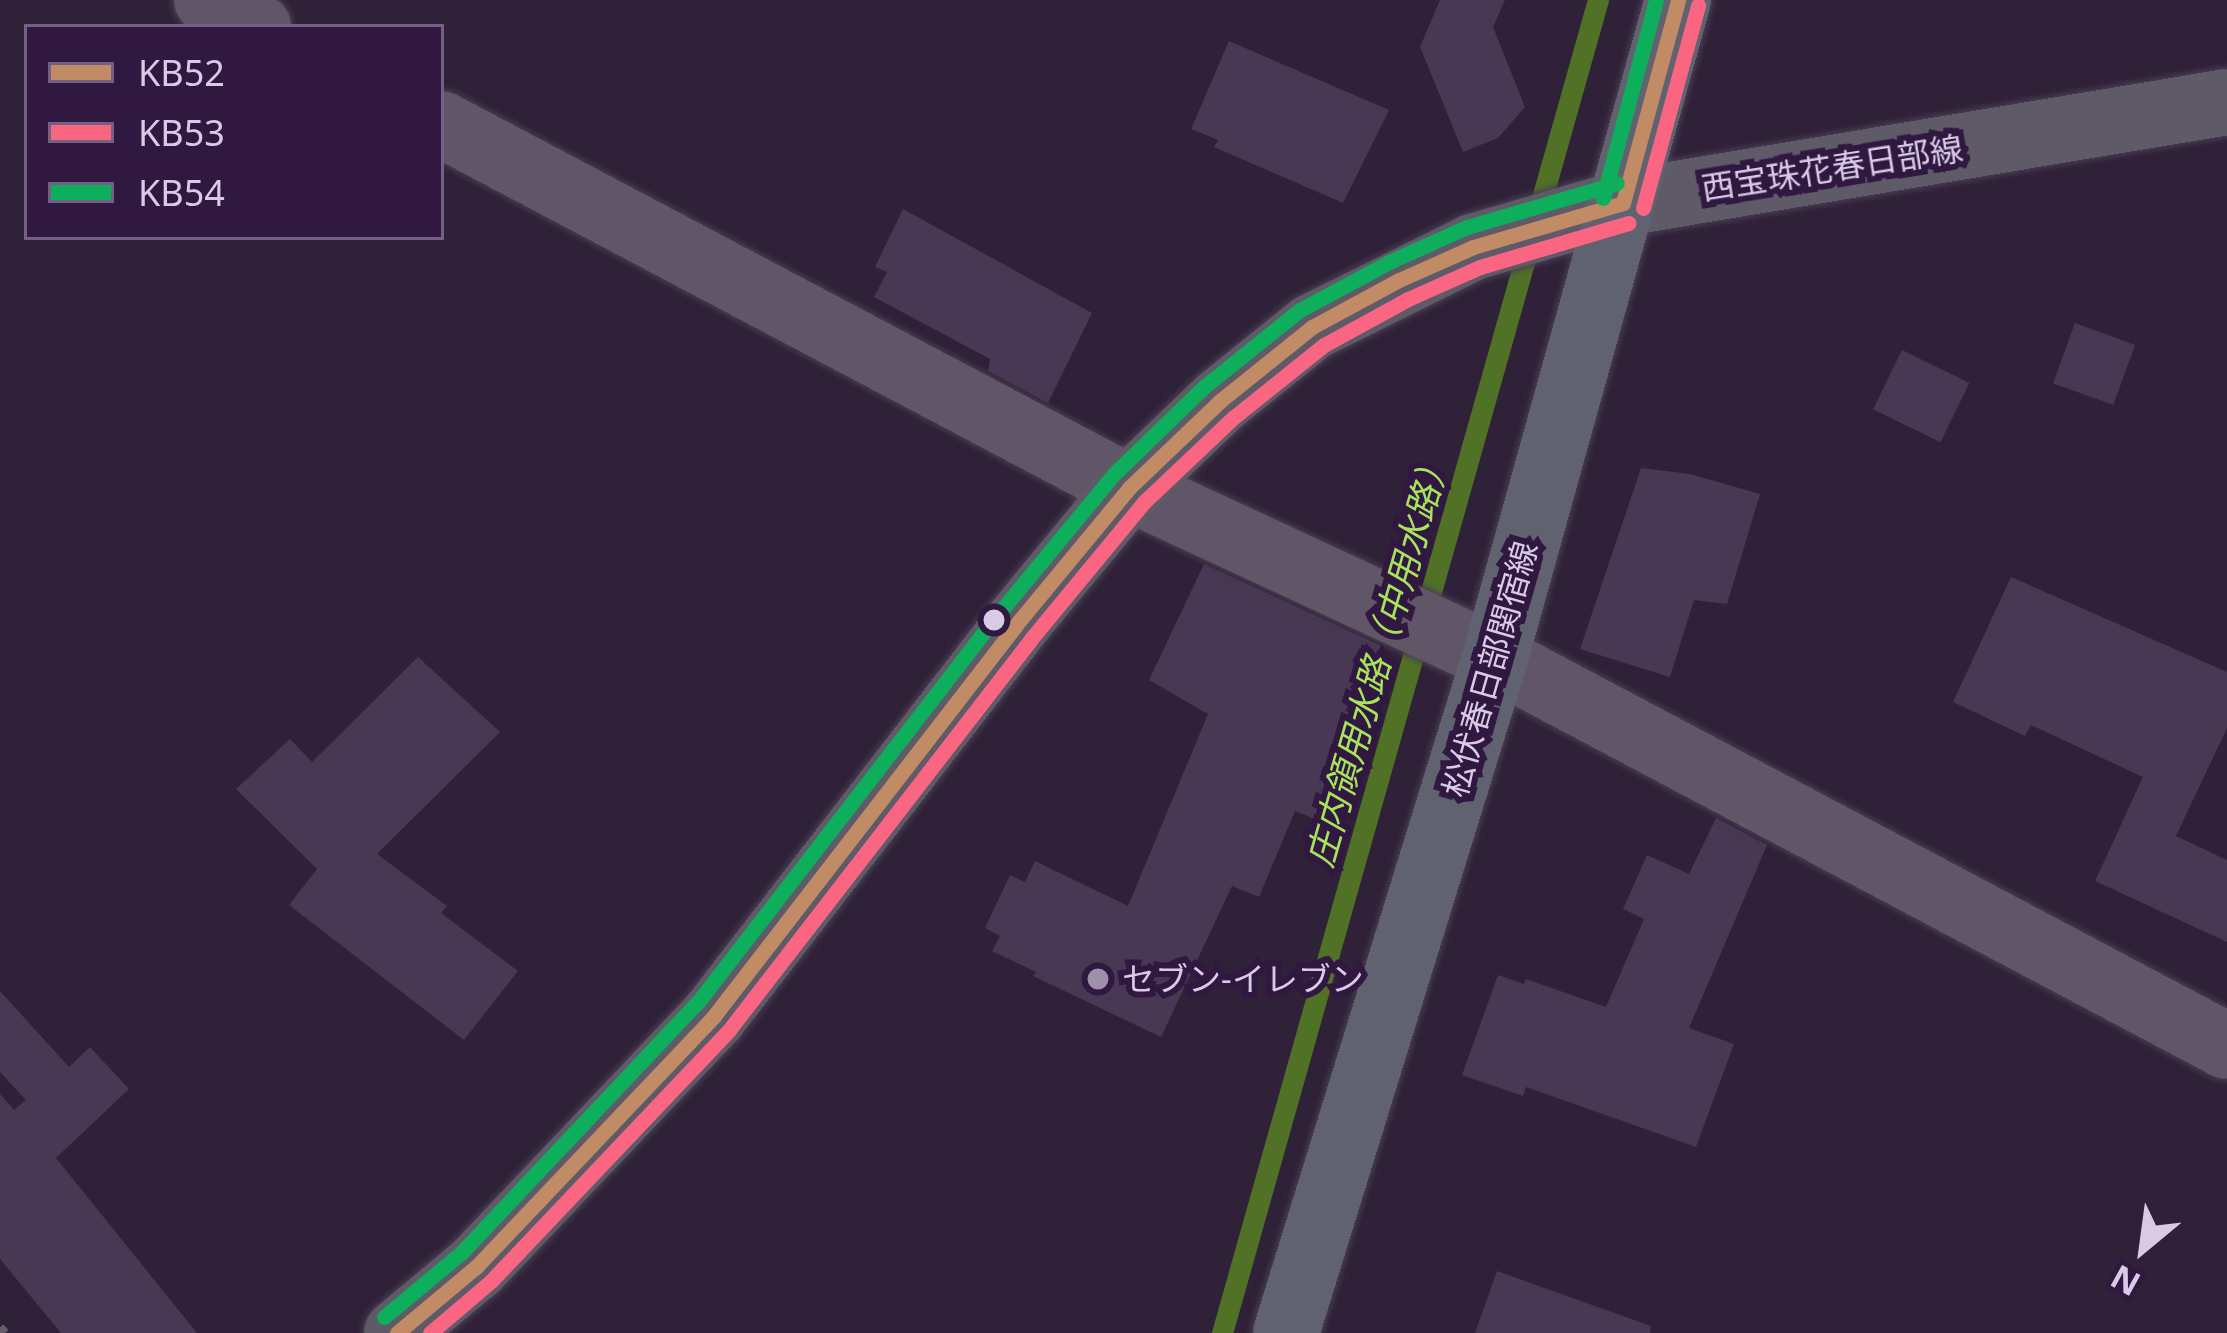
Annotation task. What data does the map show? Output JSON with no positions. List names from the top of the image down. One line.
{"streets":{"main road":["西宝珠花春日部線","松伏春日部関宿線"]},"crossings":[["西宝珠花春日部線","松伏春日部関宿線"]],"water":["庄内領用水路（中用水路）"],"places":["セブン-イレブン"],"lines":["transit line KB52","transit line KB54","transit line KB53"],"legend":["KB52","KB53","KB54"],"north":"bottom left"}
